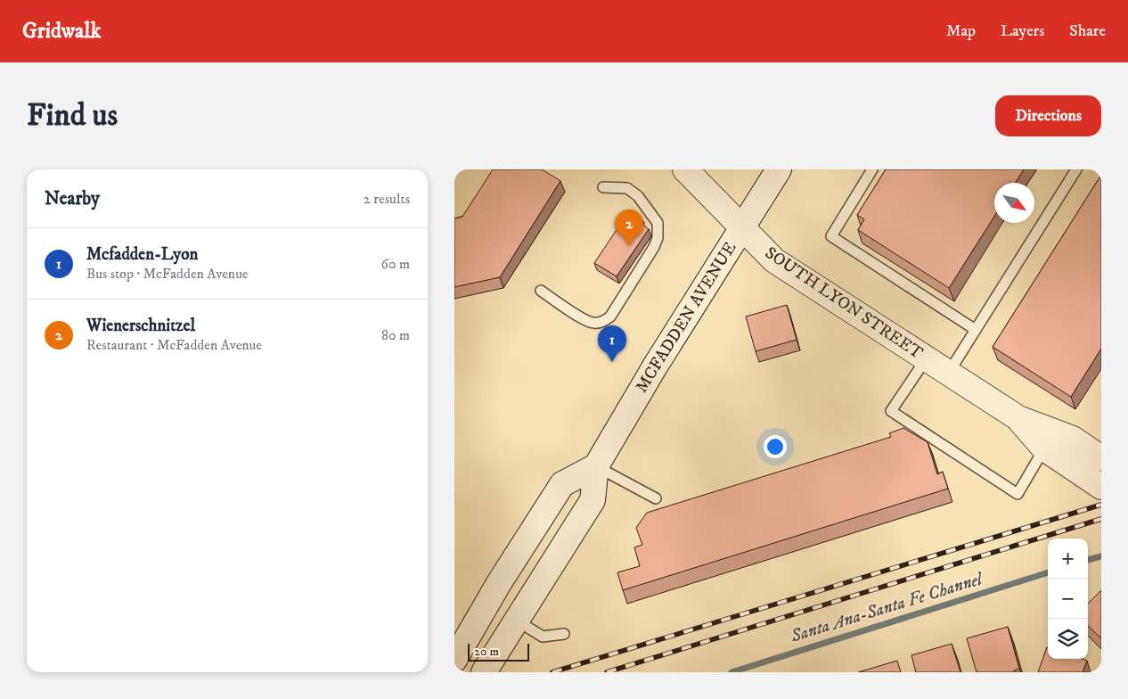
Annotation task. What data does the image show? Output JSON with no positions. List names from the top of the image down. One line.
{"streets":{"main road":["SOUTH LYON STREET","MCFADDEN AVENUE"]},"crossings":[["SOUTH LYON STREET","MCFADDEN AVENUE"]],"water":["Santa Ana-Santa Fe Channel"],"scale_bar":"20 m","north":"bottom right","page":{"header":"Gridwalk","nav":["Map","Layers","Share"],"buttons":"Directions","title":"Find us","heading":["Nearby","2 results"],"pins":["2","1"],"list":[{"mark":"1","name":"Mcfadden-Lyon","note":"Bus stop · McFadden Avenue","value":"60 m"},{"mark":"2","name":"Wienerschnitzel","note":"Restaurant · McFadden Avenue","value":"80 m"}],"map_buttons":["+","−"],"scale":"20 m"}}
